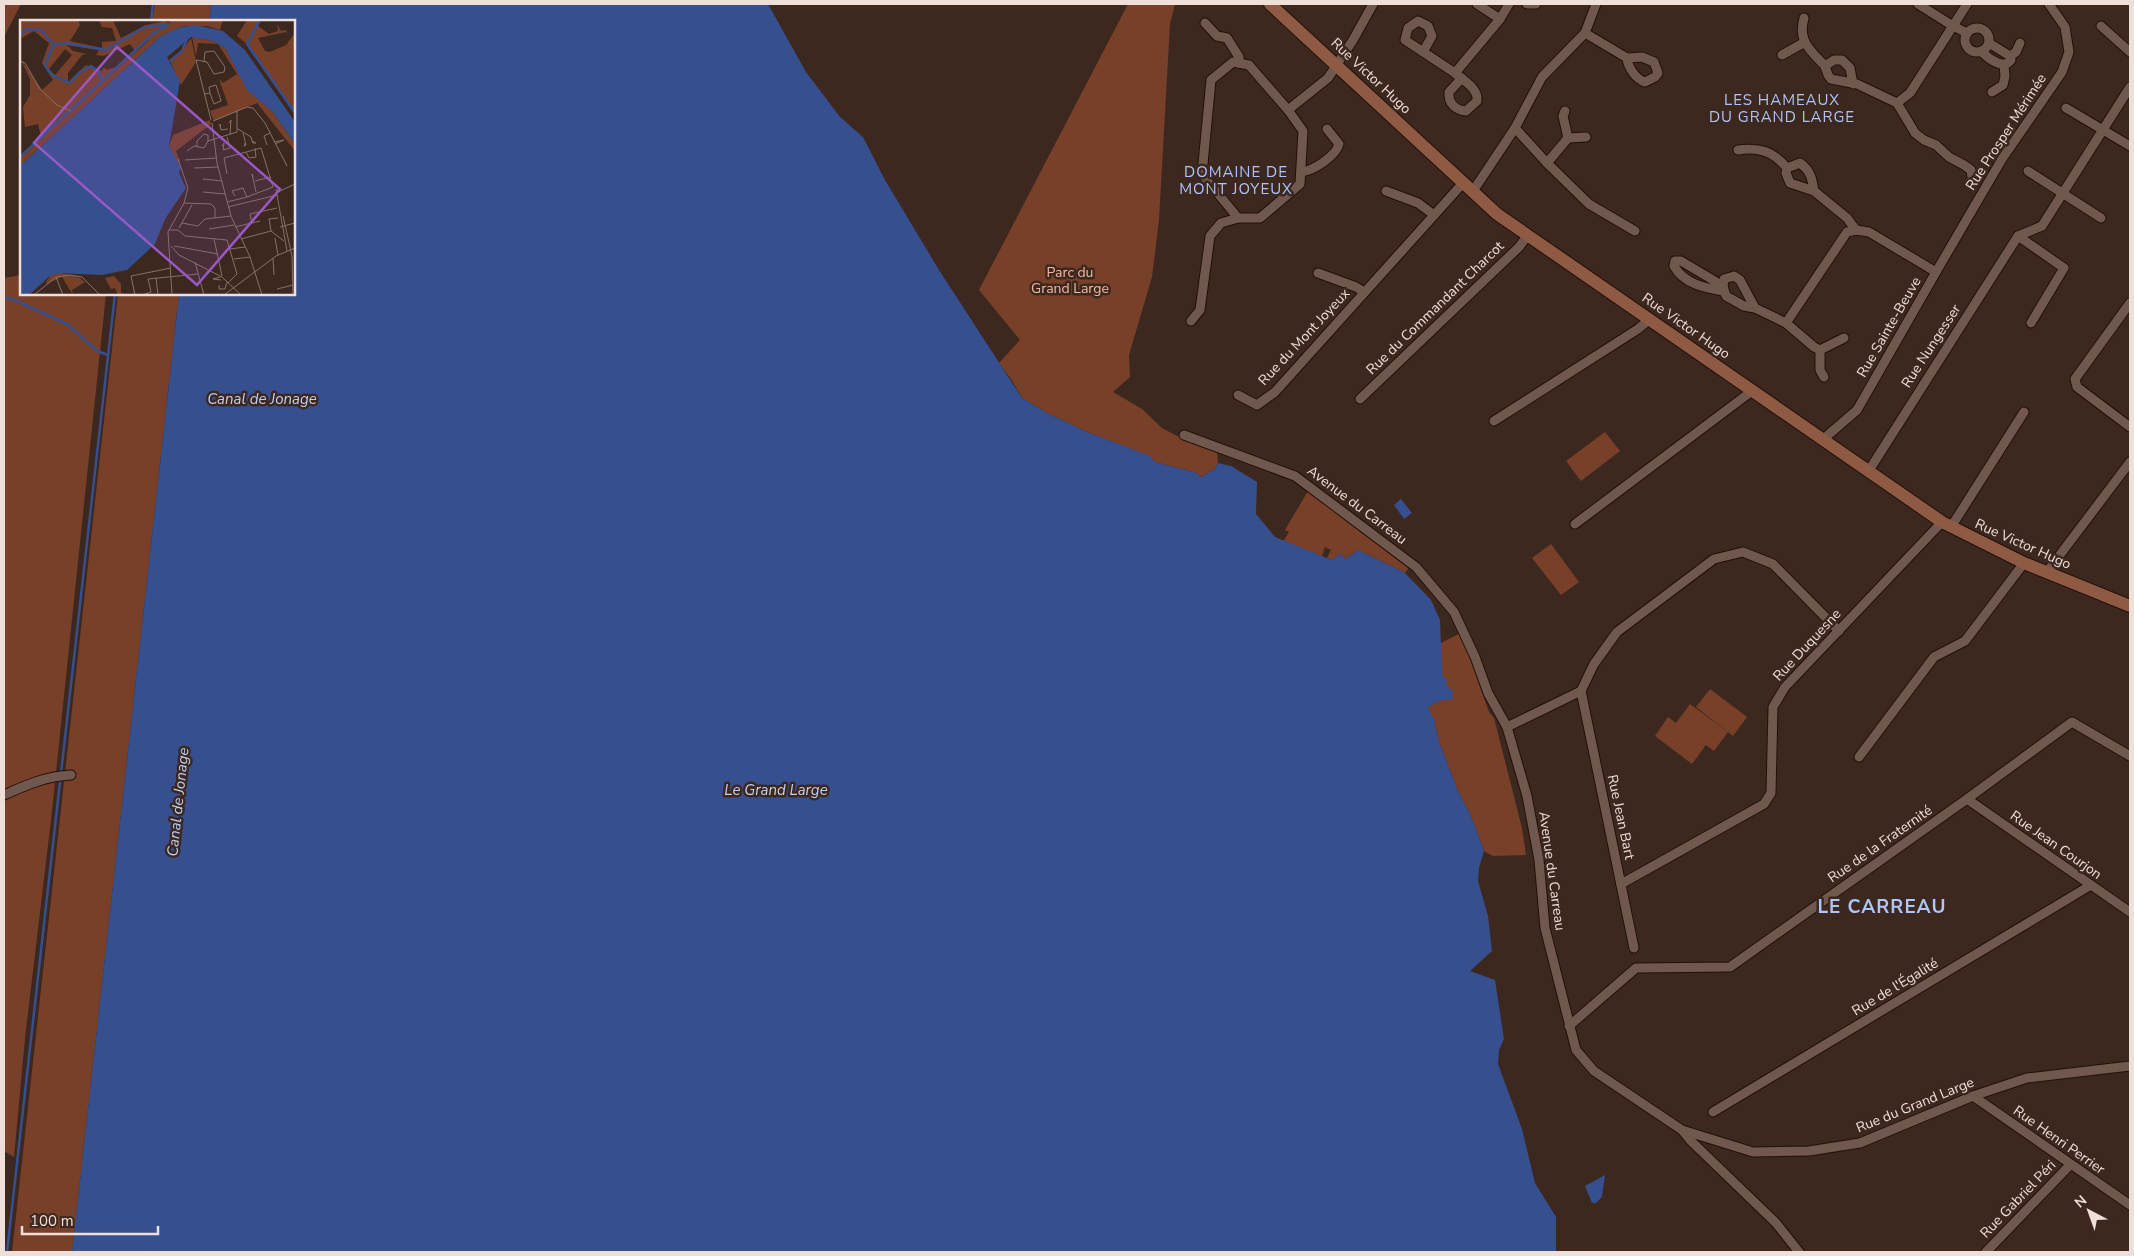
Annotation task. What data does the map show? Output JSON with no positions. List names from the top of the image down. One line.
{"streets":{"street":["Rue Victor Hugo","Rue Prosper Mérimée","Rue du Commandant Charcot","Rue Sainte-Beuve","Rue du Mont Joyeux","Rue Nungesser","Avenue du Carreau","Rue Duquesne","Rue Jean Bart","Rue de la Fraternité","Rue Jean Courjon","Rue de l'Égalité","Rue du Grand Large","Rue Henri Perrier","Rue Gabriel Péri"]},"crossings":[["Rue Victor Hugo","Rue du Commandant Charcot"],["Rue Victor Hugo","Rue Sainte-Beuve"],["Rue Victor Hugo","Rue du Mont Joyeux"],["Rue Victor Hugo","Rue Nungesser"],["Rue Victor Hugo","Rue Duquesne"],["Rue Prosper Mérimée","Rue Sainte-Beuve"],["Avenue du Carreau","Rue de la Fraternité"],["Avenue du Carreau","Rue du Grand Large"],["Rue Duquesne","Rue Jean Bart"],["Rue de la Fraternité","Rue Jean Courjon"],["Rue Jean Courjon","Rue de l'Égalité"],["Rue du Grand Large","Rue Henri Perrier"],["Rue Henri Perrier","Rue Gabriel Péri"]],"districts":["LES HAMEAUX DU GRAND LARGE","DOMAINE DE MONT JOYEUX","LE CARREAU"],"water":["Canal de Jonage","Le Grand Large"],"parks":["Parc du Grand Large"],"scale_bar":"100 m","north":"top left"}
